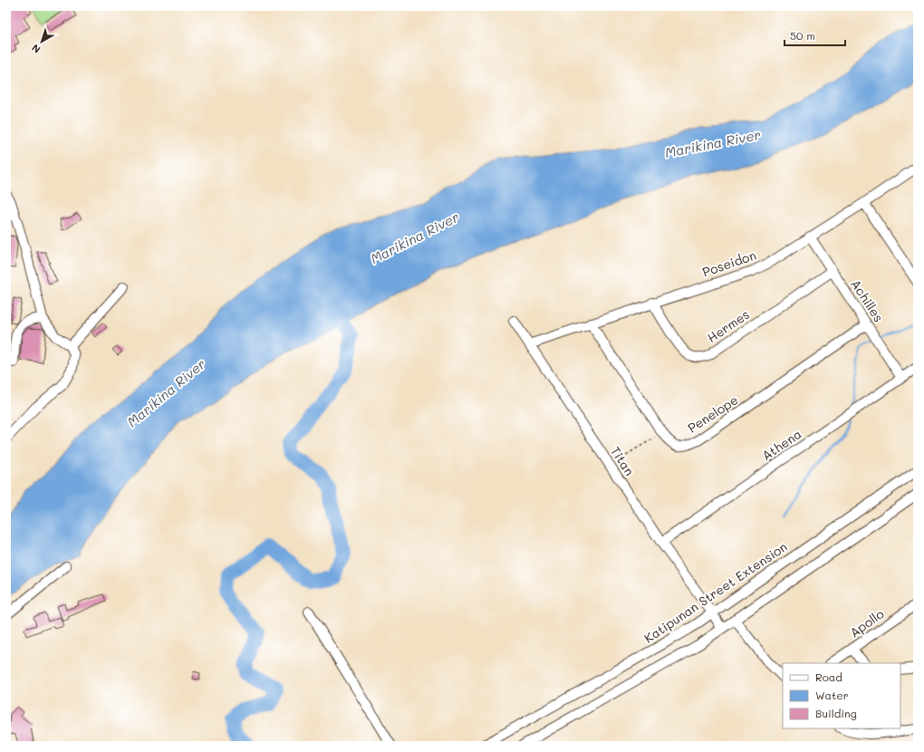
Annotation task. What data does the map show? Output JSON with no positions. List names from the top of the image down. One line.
{"streets":{"street":["Poseidon","Achilles","Hermes","Penelope","Athena","Titan","Katipunan Street Extension","Apollo"]},"crossings":[["Poseidon","Achilles"],["Poseidon","Hermes"],["Poseidon","Penelope"],["Poseidon","Titan"],["Achilles","Hermes"],["Achilles","Penelope"],["Achilles","Athena"],["Athena","Titan"],["Titan","Katipunan Street Extension"]],"water":["Marikina River"],"legend":["Road","Water","Building"],"scale_bar":"50 m","north":"bottom left"}
